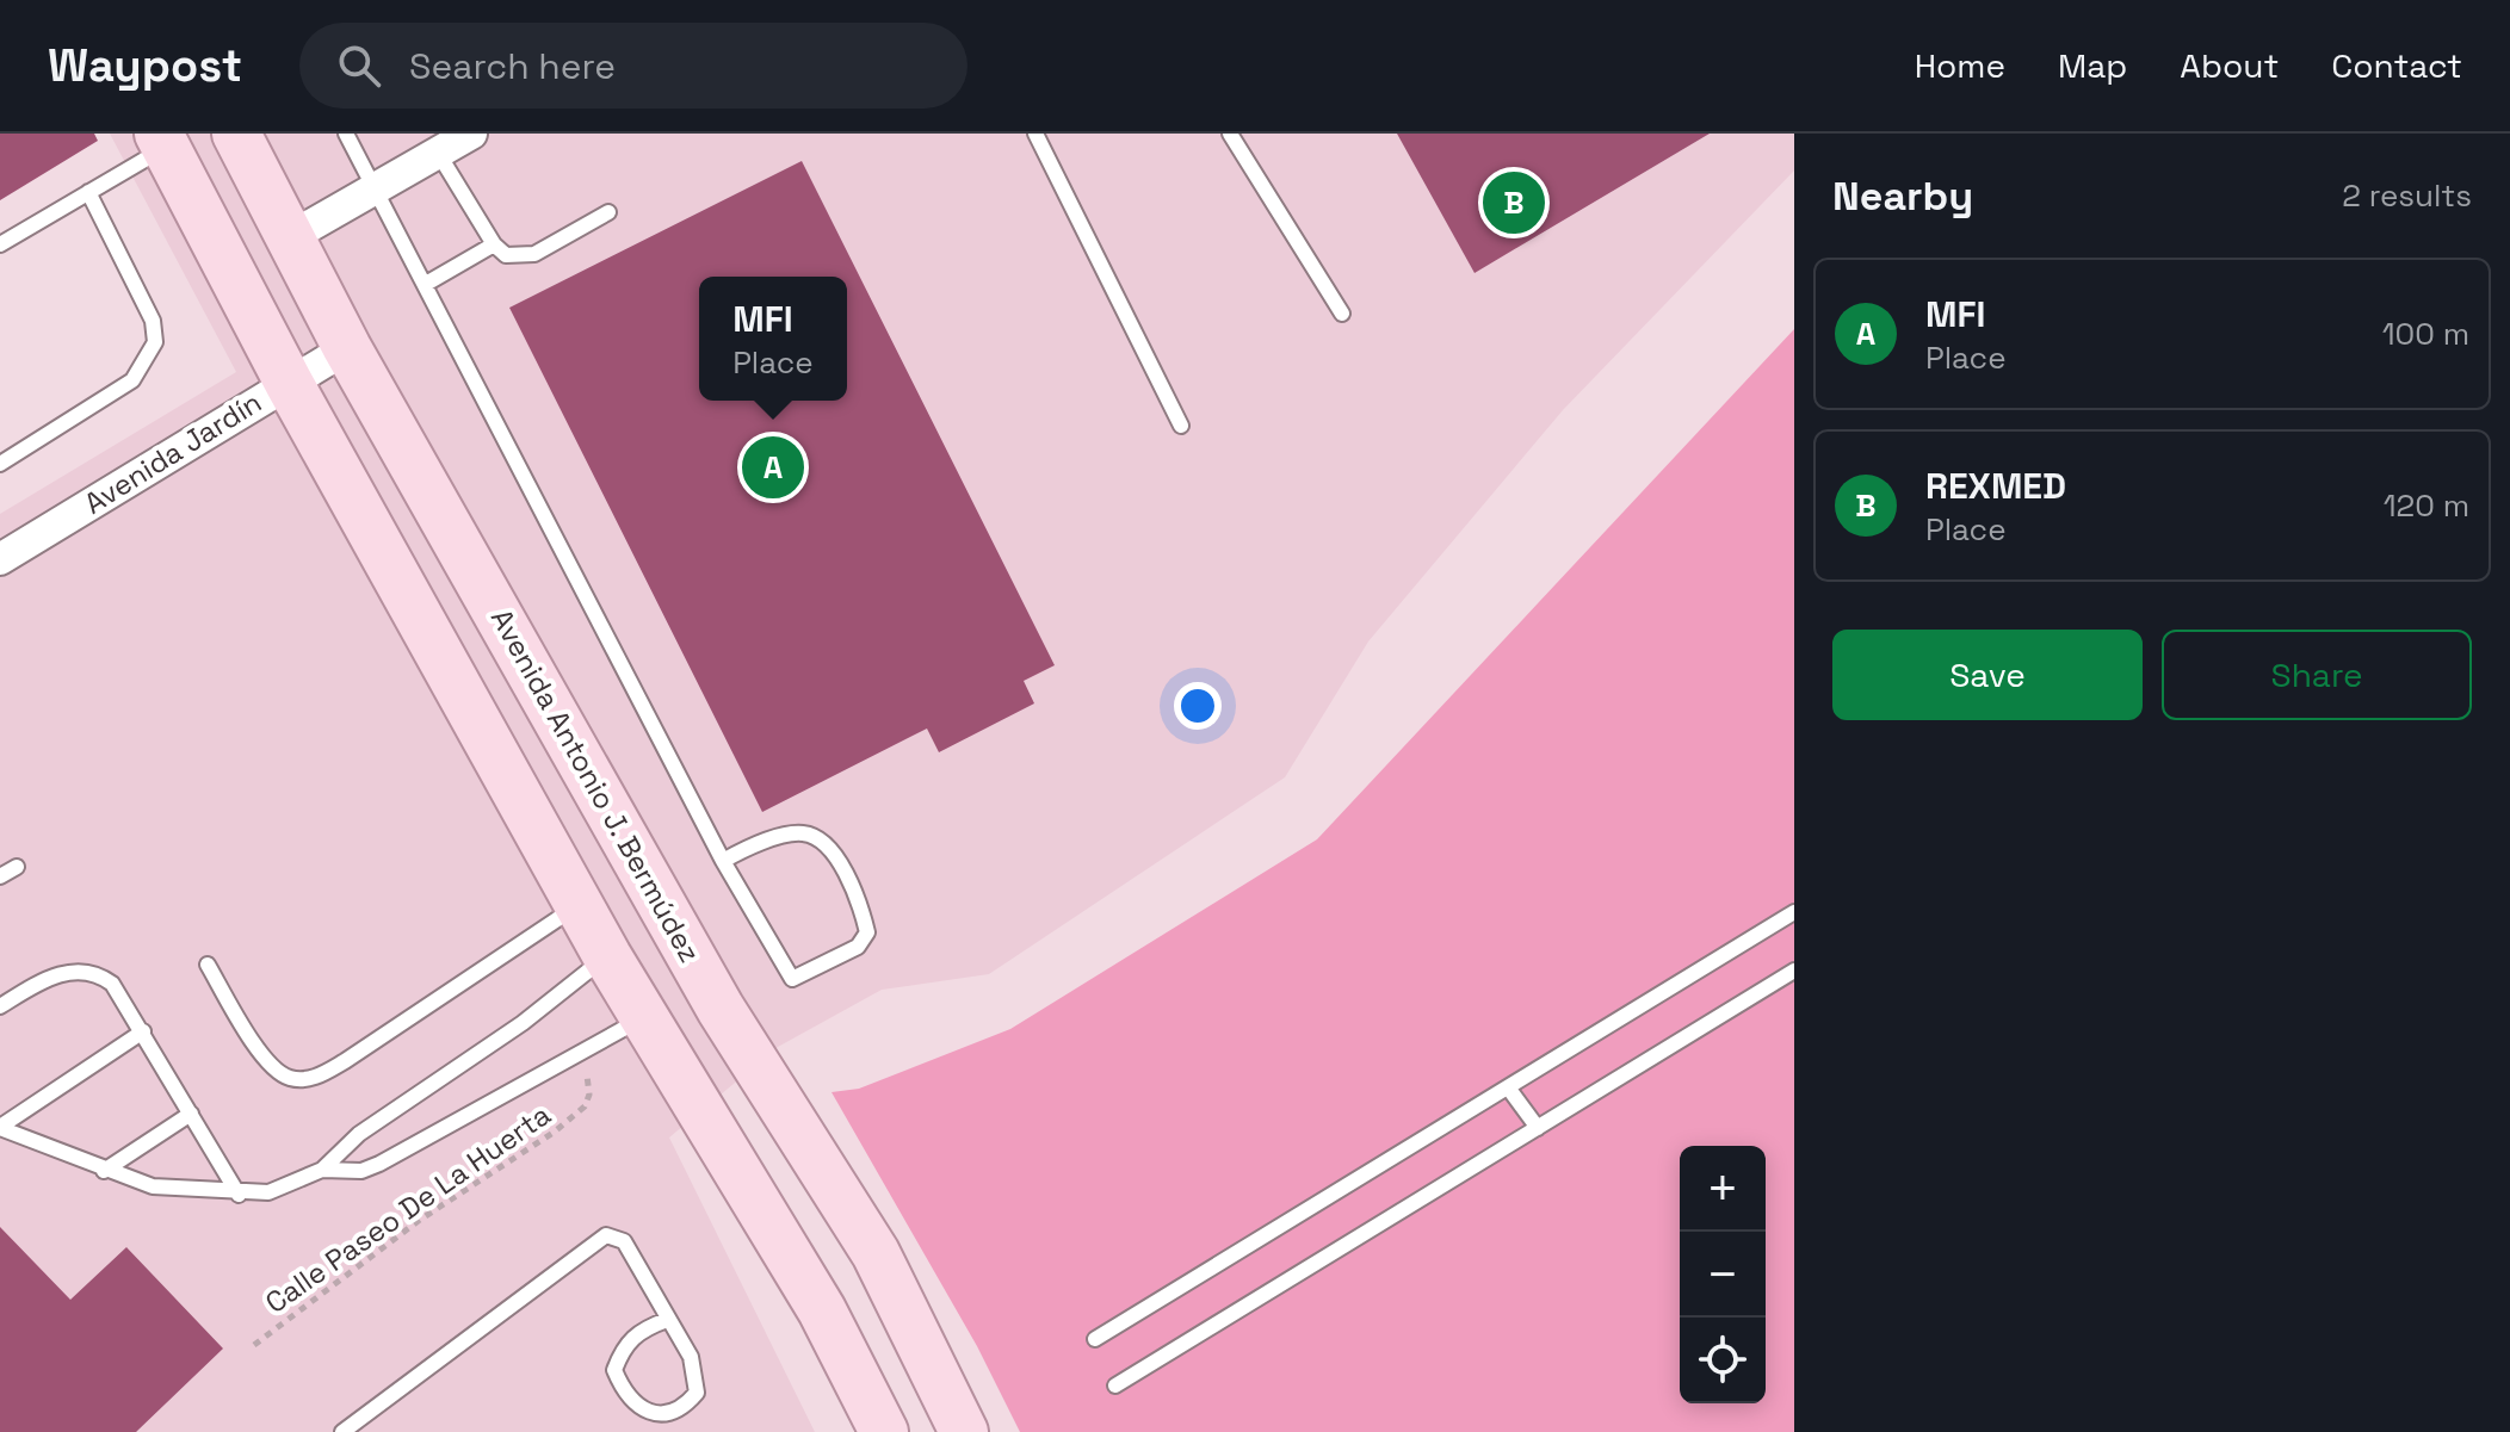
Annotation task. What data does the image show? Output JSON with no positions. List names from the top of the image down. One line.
{"streets":{"main road":["Avenida Antonio J. Bermúdez"],"street":["Avenida Jardín"],"path":["Calle Paseo De La Huerta"]},"crossings":[["Avenida Jardín","Avenida Antonio J. Bermúdez"]],"page":{"header":"Waypost","search":"Search here","nav":["Home","Map","About","Contact"],"heading":["Nearby","2 results"],"pins":["B","A"],"list":[{"mark":"A","name":"MFI","note":"Place","value":"100 m"},{"mark":"B","name":"REXMED","note":"Place","value":"120 m"}],"popup":["MFI","Place"],"buttons":["Save","Share"],"map_buttons":["+","−"]}}
